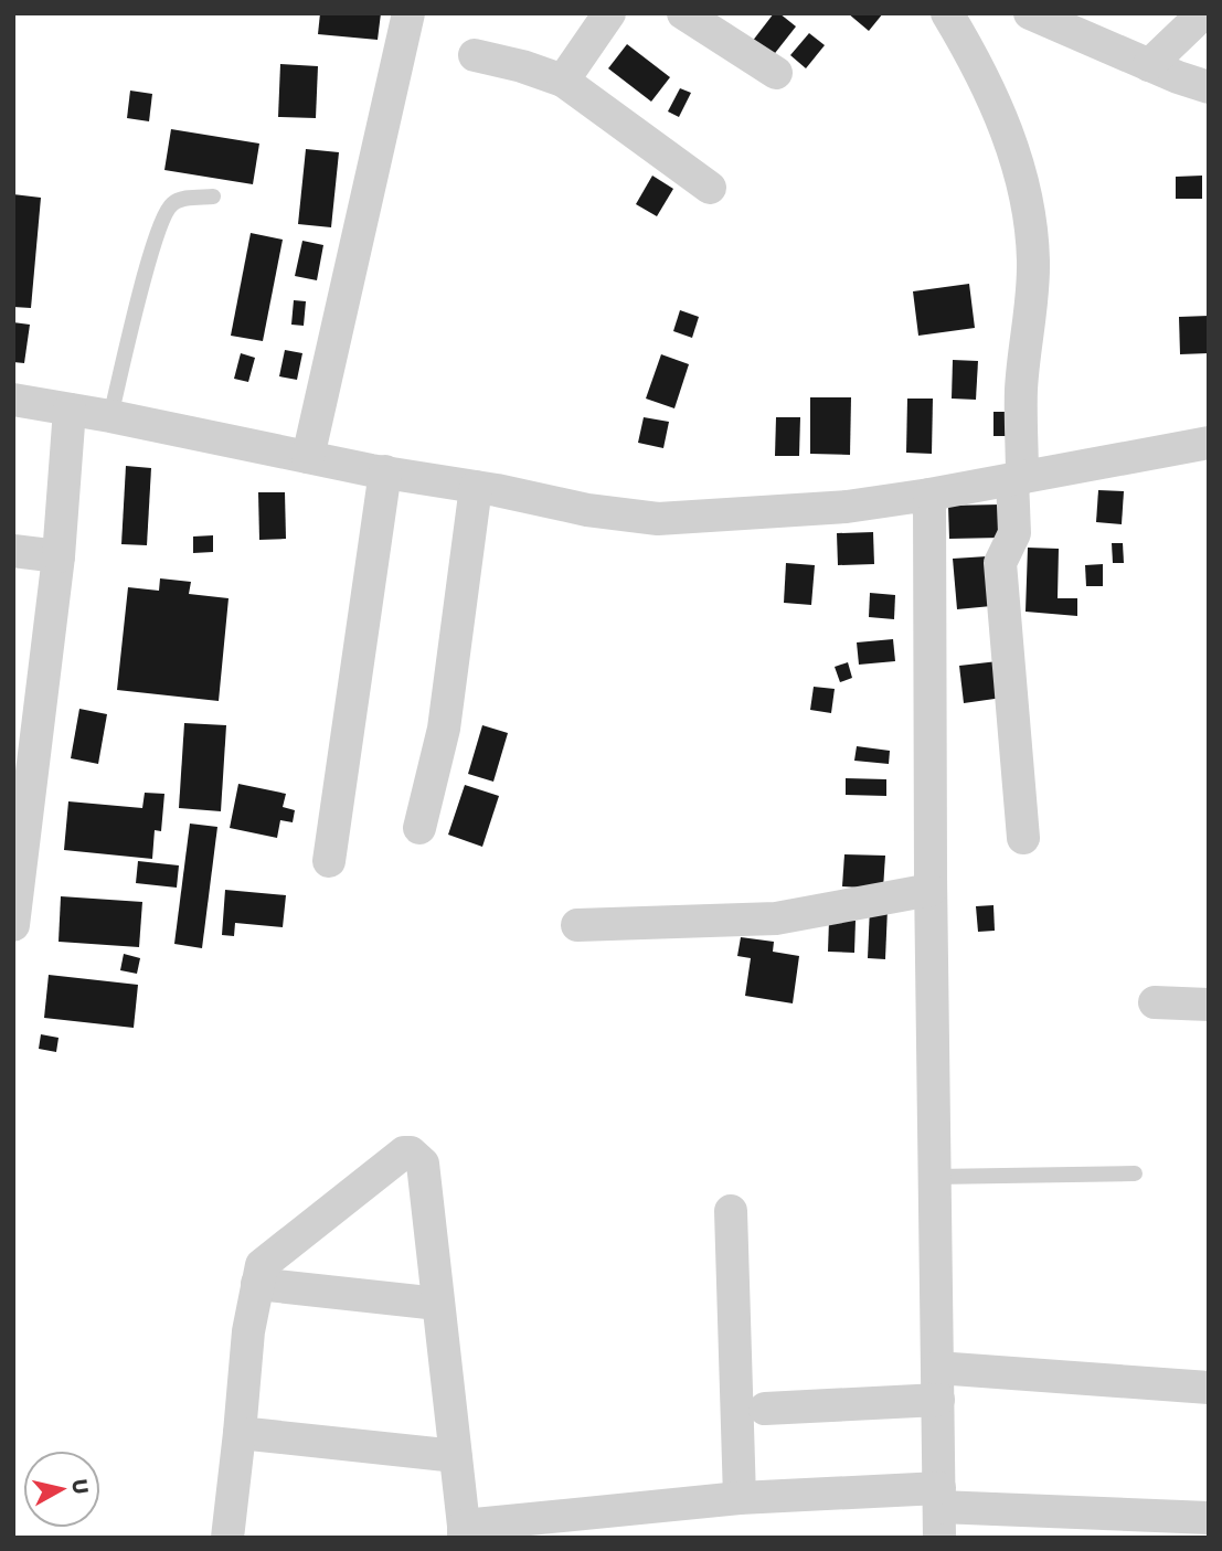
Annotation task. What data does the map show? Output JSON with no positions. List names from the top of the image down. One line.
{"north":"right"}
